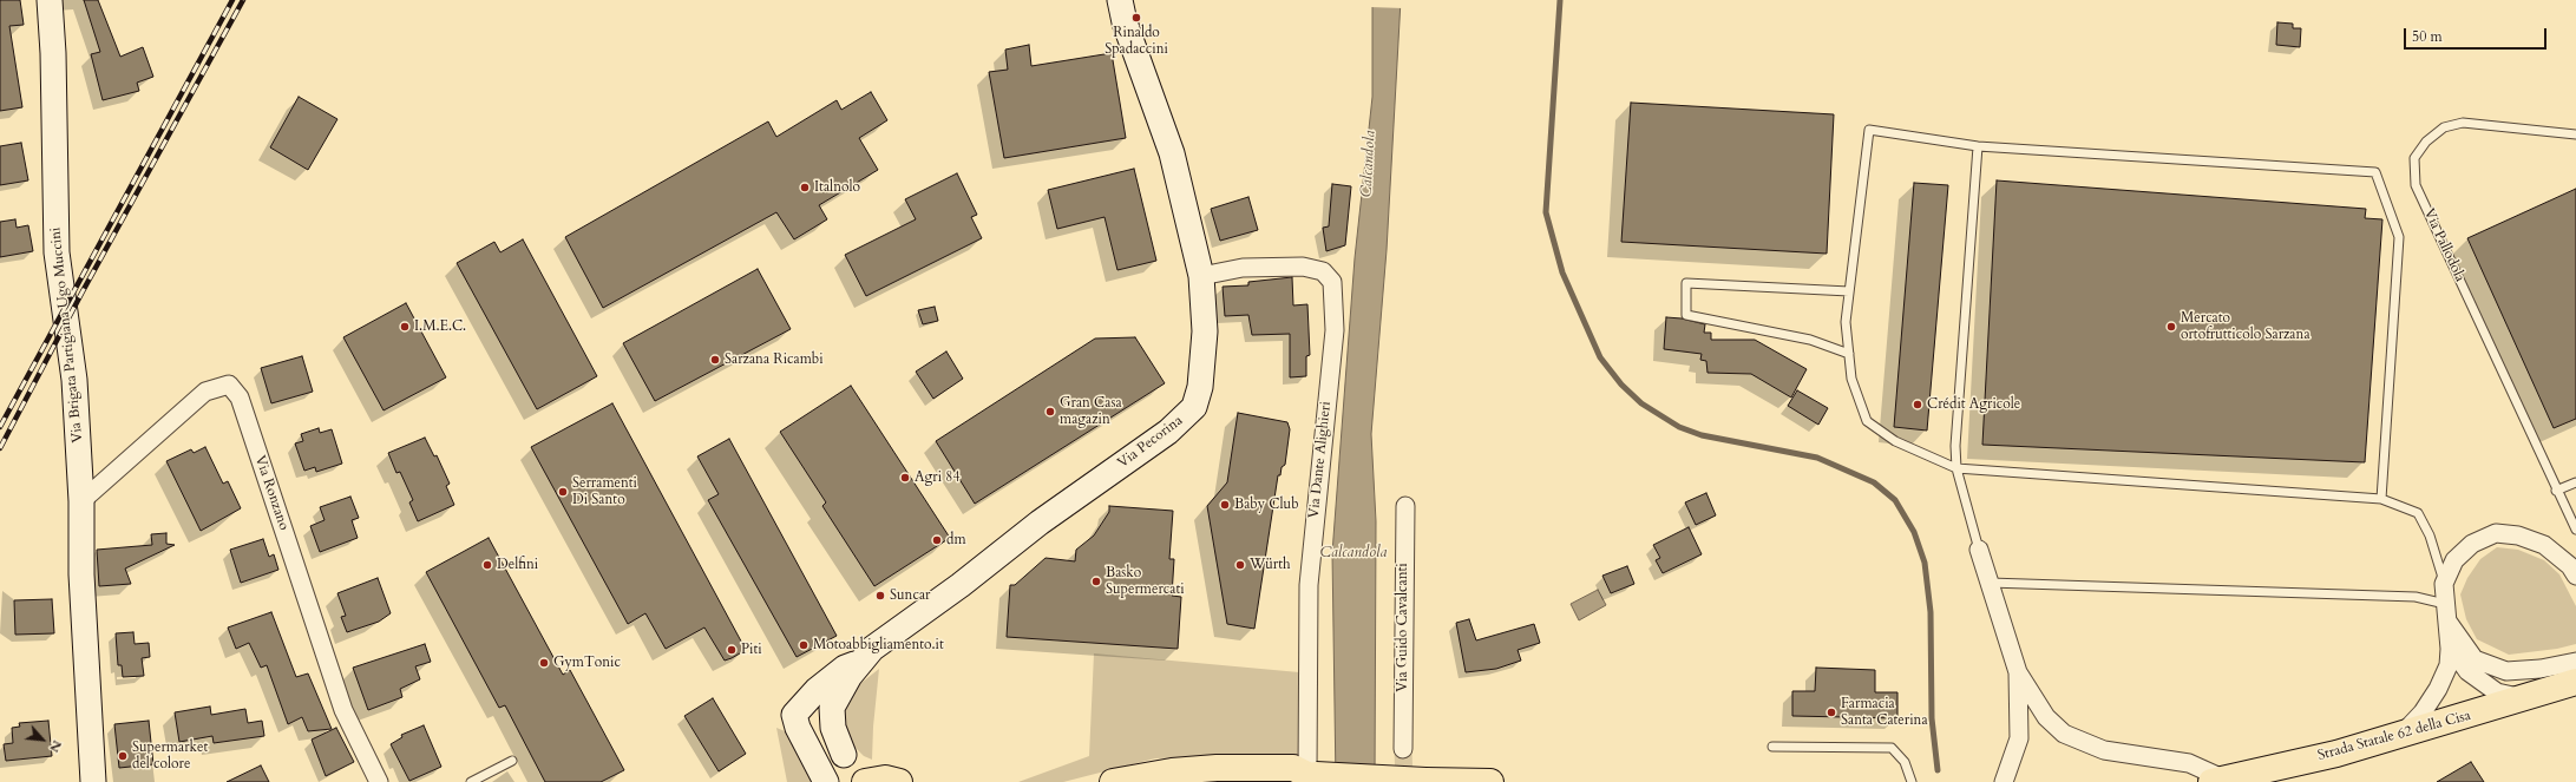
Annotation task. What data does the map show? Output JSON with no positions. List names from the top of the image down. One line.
{"streets":{"main road":["Strada Statale 62 della Cisa"],"street":["Via Brigata Partigiana Ugo Muccini","Via Pecorina","Via Dante Alighieri","Via Ronzano","Via Guido Cavalcanti"],"lane":["Via Pallodola"]},"crossings":[["Via Brigata Partigiana Ugo Muccini","Via Ronzano"],["Via Pecorina","Via Dante Alighieri"]],"water":["Calcandola"],"places":["Rinaldo Spadaccini","Italnolo","I.M.E.C.","Mercato ortofrutticolo Sarzana","Sarzana Ricambi","Crédit Agricole","Gran Casa magazin","Agri 84","Serramenti Di Santo","Baby Club","dm","Delfini","Würth","Basko Supermercati","Suncar","Motoabbigliamento.it","Piti","GymTonic","Farmacia Santa Caterina","Supermarket del colore"],"scale_bar":"50 m","north":"bottom right"}
